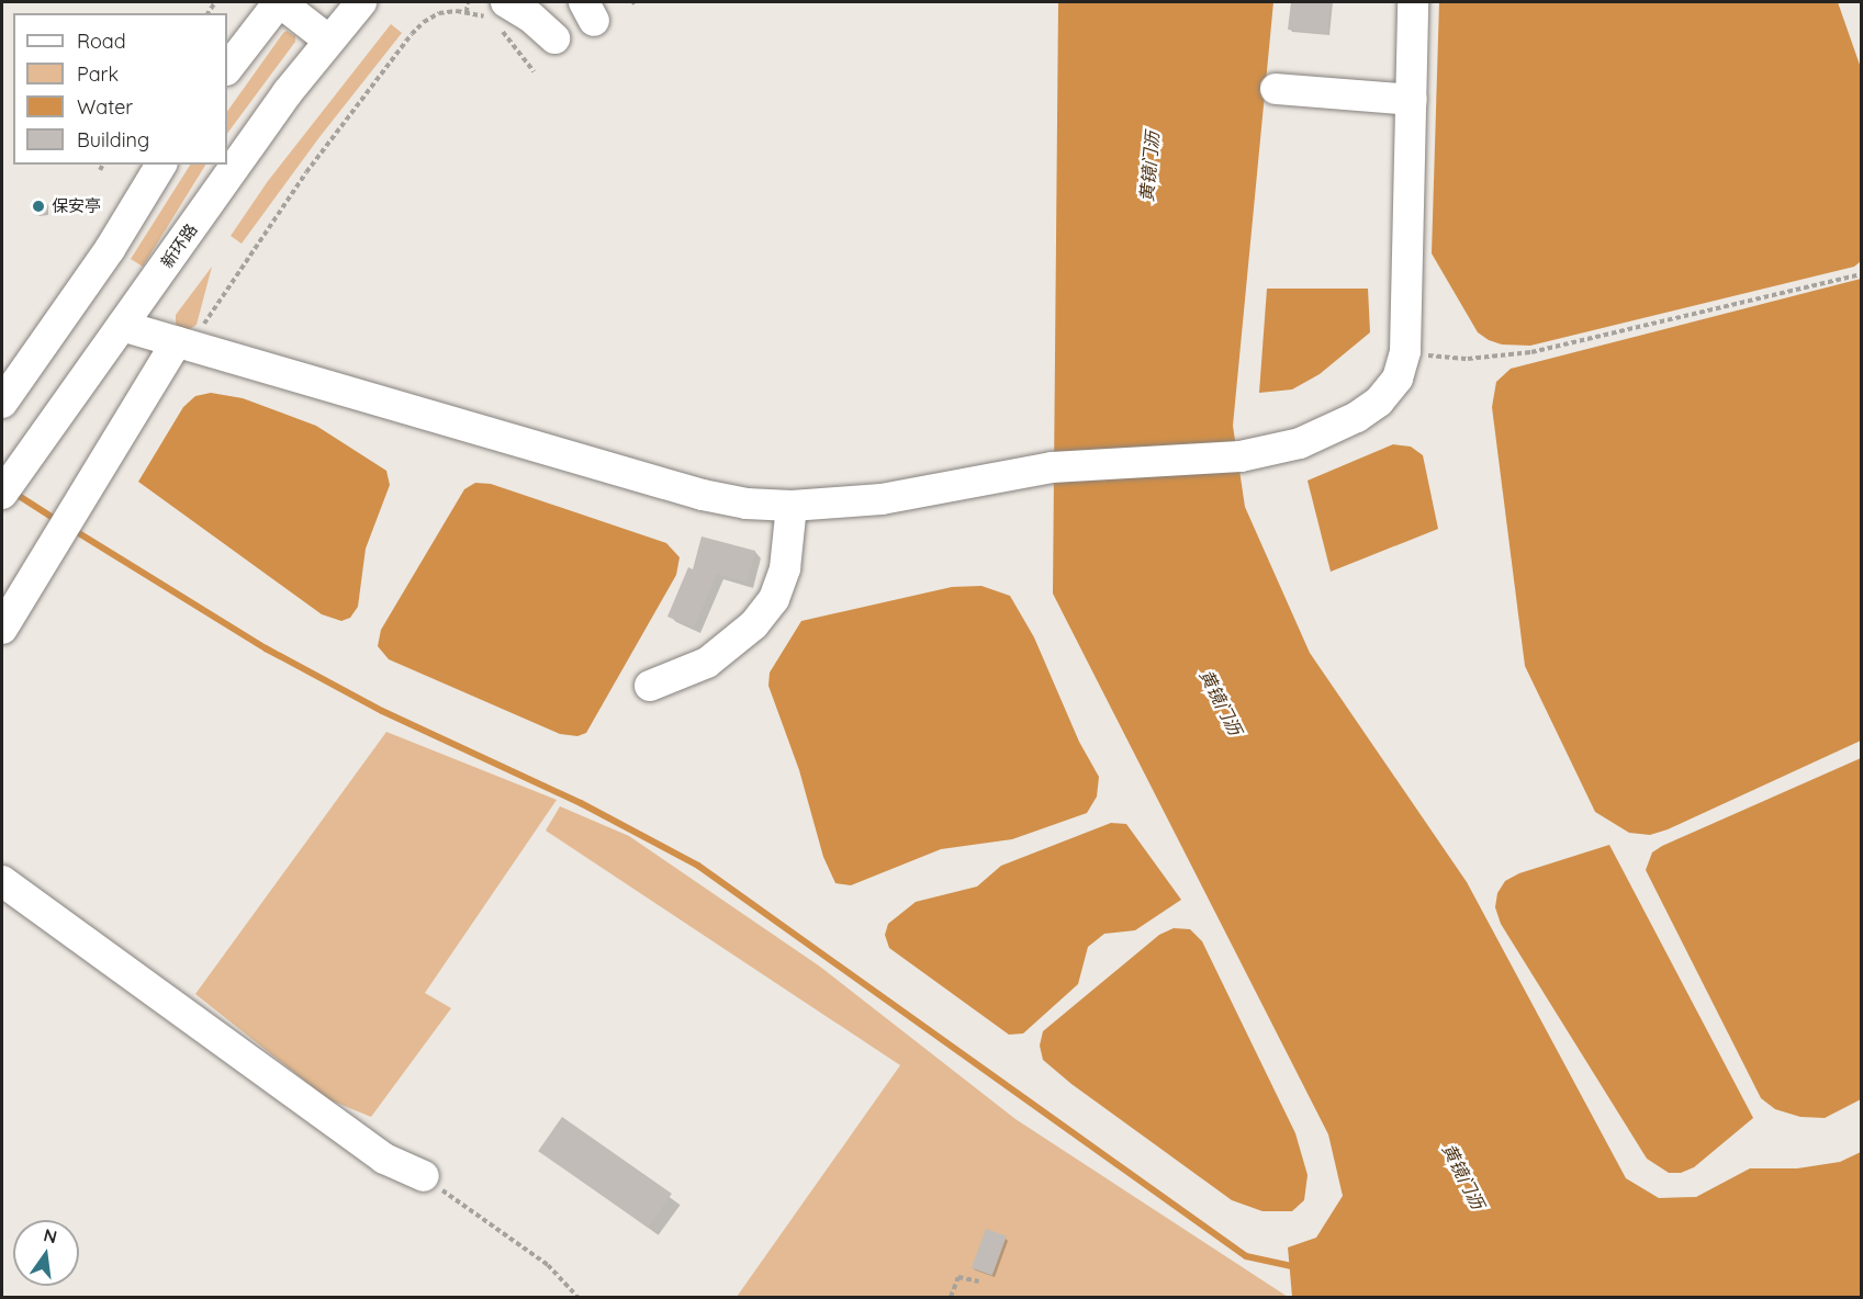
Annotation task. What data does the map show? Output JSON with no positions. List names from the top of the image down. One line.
{"streets":{"street":["新环路"]},"water":["黄镜门沥"],"places":["保安亭"],"legend":["Road","Park","Water","Building"],"north":"top"}
